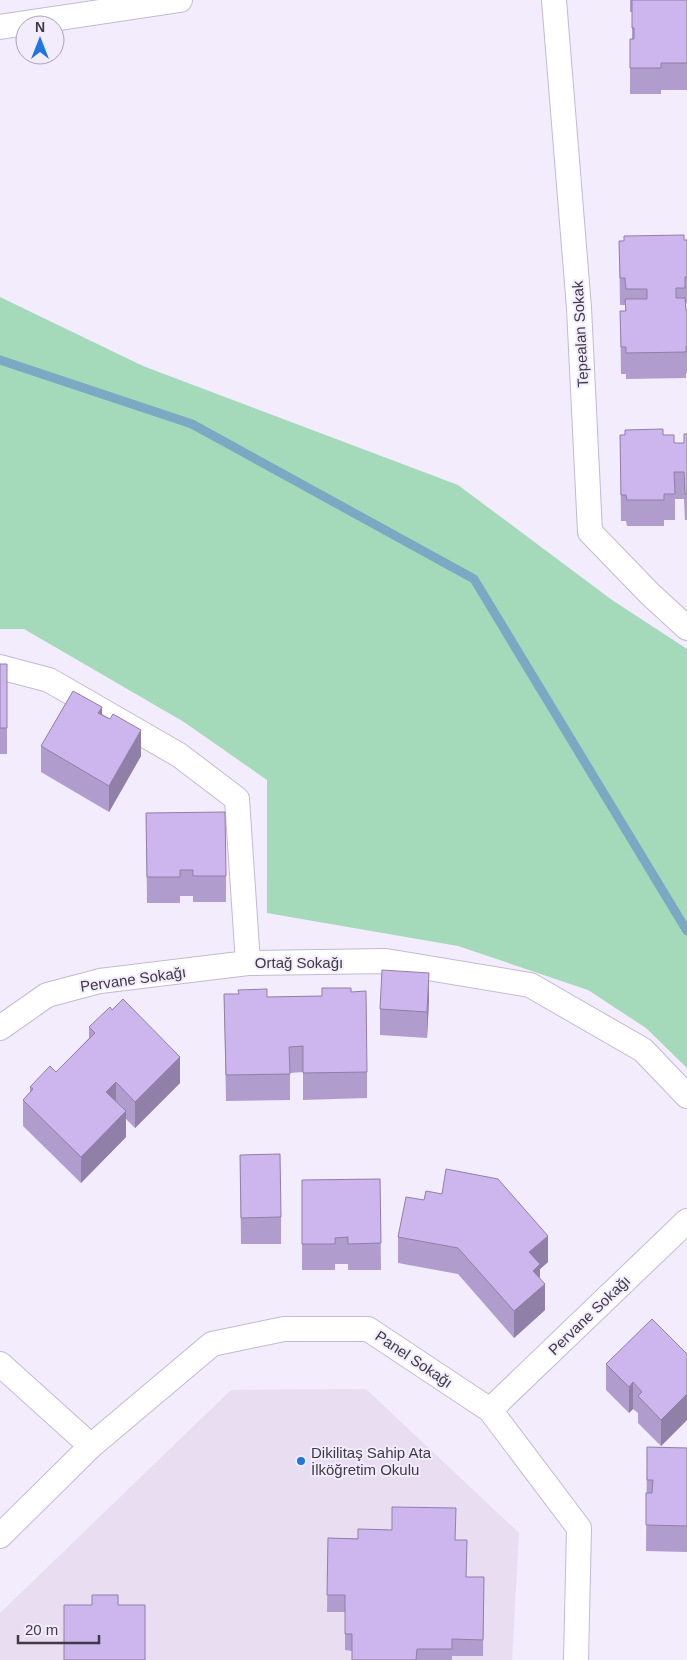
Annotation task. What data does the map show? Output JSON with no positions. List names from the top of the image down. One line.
{"streets":{"street":["Tepealan Sokak","Ortağ Sokağı","Pervane Sokağı","Panel Sokağı"]},"crossings":[["Ortağ Sokağı","Pervane Sokağı"],["Pervane Sokağı","Panel Sokağı"]],"places":["Dikilitaş Sahip Ata İlköğretim Okulu"],"scale_bar":"20 m","north":"top"}
